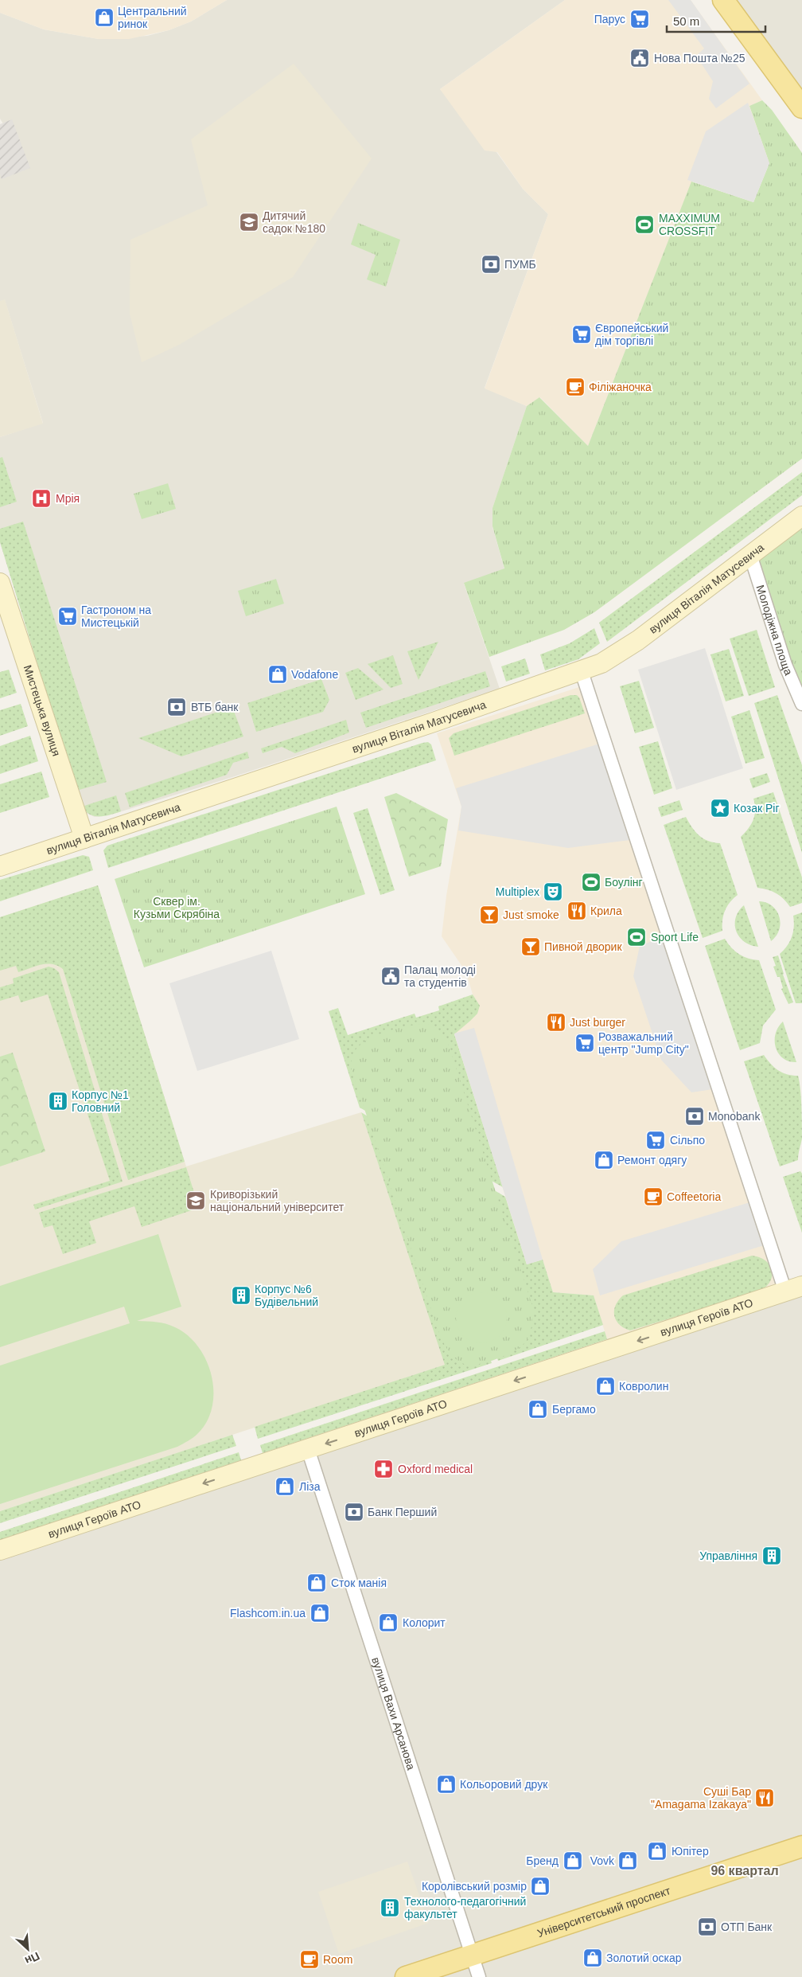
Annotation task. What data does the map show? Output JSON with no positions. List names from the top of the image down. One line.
{"streets":{"main road":["Університетський проспект"],"street":["вулиця Віталія Матусевича","Молодіжна площа","Мистецька вулиця","вулиця Героїв АТО","вулиця Вахи Арсанова"]},"crossings":[["вулиця Віталія Матусевича","Молодіжна площа"],["вулиця Віталія Матусевича","Мистецька вулиця"],["вулиця Героїв АТО","вулиця Вахи Арсанова"],["вулиця Вахи Арсанова","Університетський проспект"]],"one_way":["вулиця Героїв АТО"],"districts":["96 квартал"],"parks":["Сквер ім. Кузьми Скрябіна"],"places":{"shop":["Центральний ринок","Vodafone","Ремонт одягу","Ковролин","Бергамо","Ліза","Сток манія","Flashcom.in.ua","Колорит","Кольоровий друк","Юпітер","Бренд","Vovk","Королівський розмір","Золотий оскар"],"supermarket":["Парус","Європейський дім торгівлі","Гастроном на Мистецькій","Розважальний центр \"Jump City\"","Сільпо"],"public building":["Нова Пошта №25","Палац молоді та студентів"],"school or university":["Дитячий садок №180","Криворізький національний університет"],"sports":["MAXXIMUM CROSSFIT","Боулінг","Sport Life"],"bank":["ПУМБ","ВТБ банк","Monobank","Банк Перший","ОТП Банк"],"cafe":["Філіжаночка","Coffeetoria","Room"],"hospital":["Мрія"],"place":["Козак Ріг"],"theatre":["Multiplex"],"restaurant":["Крила","Just burger","Суші Бар \"Amagama Izakaya\""],"bar":["Just smoke","Пивной дворик"],"building":["Корпус №1 Головний","Корпус №6 Будівельний","Управління","Технолого-педагогічний факультет"],"pharmacy":["Oxford medical"]},"scale_bar":"50 m","north":"bottom right"}
